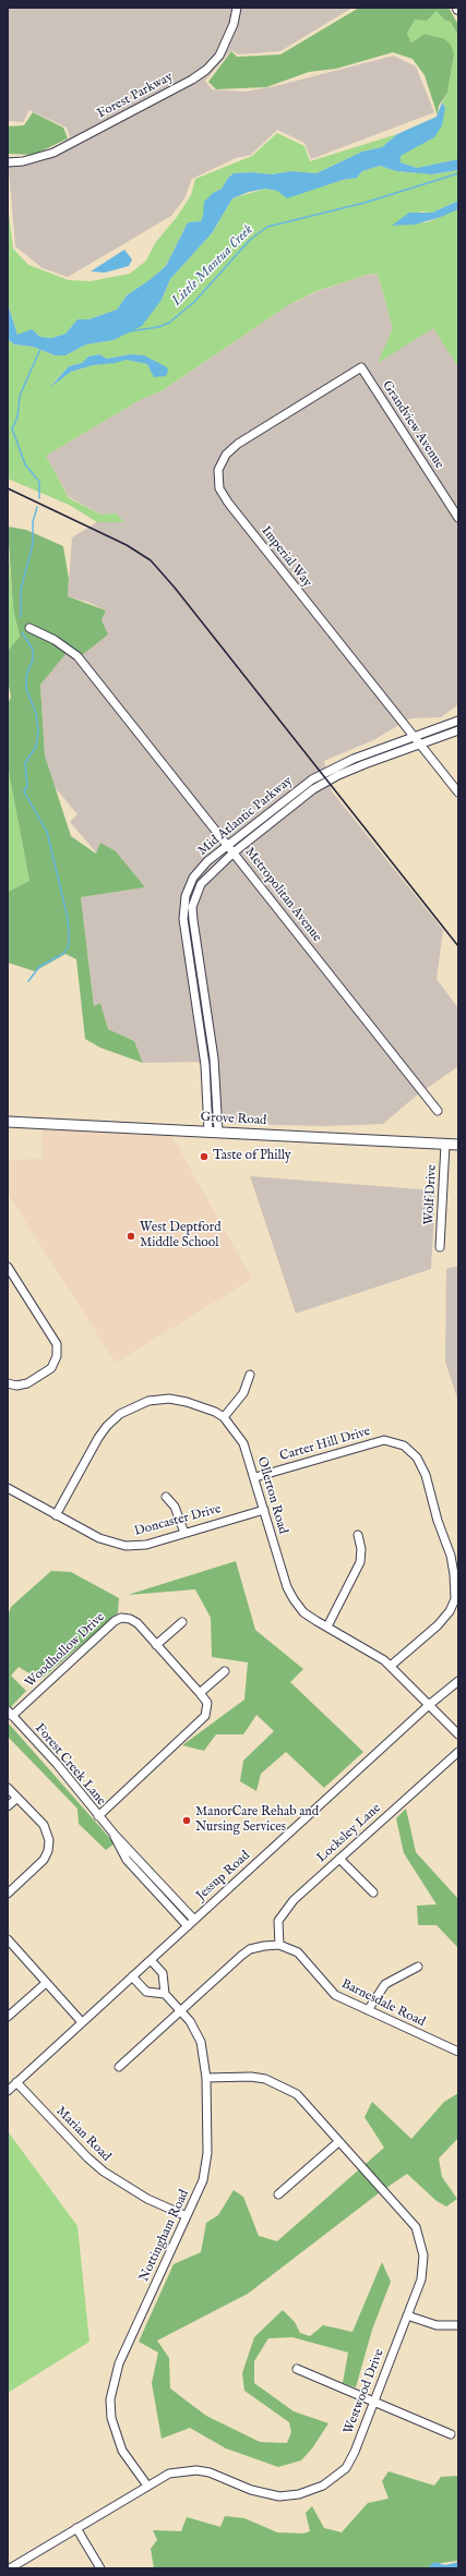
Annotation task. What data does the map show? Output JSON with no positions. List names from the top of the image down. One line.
{"streets":{"main road":["Grove Road"],"street":["Forest Parkway","Grandview Avenue","Imperial Way","Mid Atlantic Parkway","Metropolitan Avenue","Wolf Drive","Carter Hill Drive","Ollerton Road","Doncaster Drive","Woodhollow Drive","Forest Creek Lane","Locksley Lane","Jessup Road","Barnesdale Road","Marian Road","Nottingham Road","Westwood Drive"]},"crossings":[["Grandview Avenue","Imperial Way"],["Imperial Way","Mid Atlantic Parkway"],["Mid Atlantic Parkway","Metropolitan Avenue"],["Mid Atlantic Parkway","Grove Road"],["Grove Road","Wolf Drive"],["Carter Hill Drive","Ollerton Road"],["Ollerton Road","Doncaster Drive"],["Ollerton Road","Jessup Road"],["Woodhollow Drive","Forest Creek Lane"],["Forest Creek Lane","Jessup Road"],["Locksley Lane","Barnesdale Road"],["Jessup Road","Marian Road"],["Barnesdale Road","Nottingham Road"],["Marian Road","Nottingham Road"],["Nottingham Road","Westwood Drive"]],"water":["Little Mantua Creek"],"places":["Taste of Philly","West Deptford Middle School","ManorCare Rehab and Nursing Services"]}
